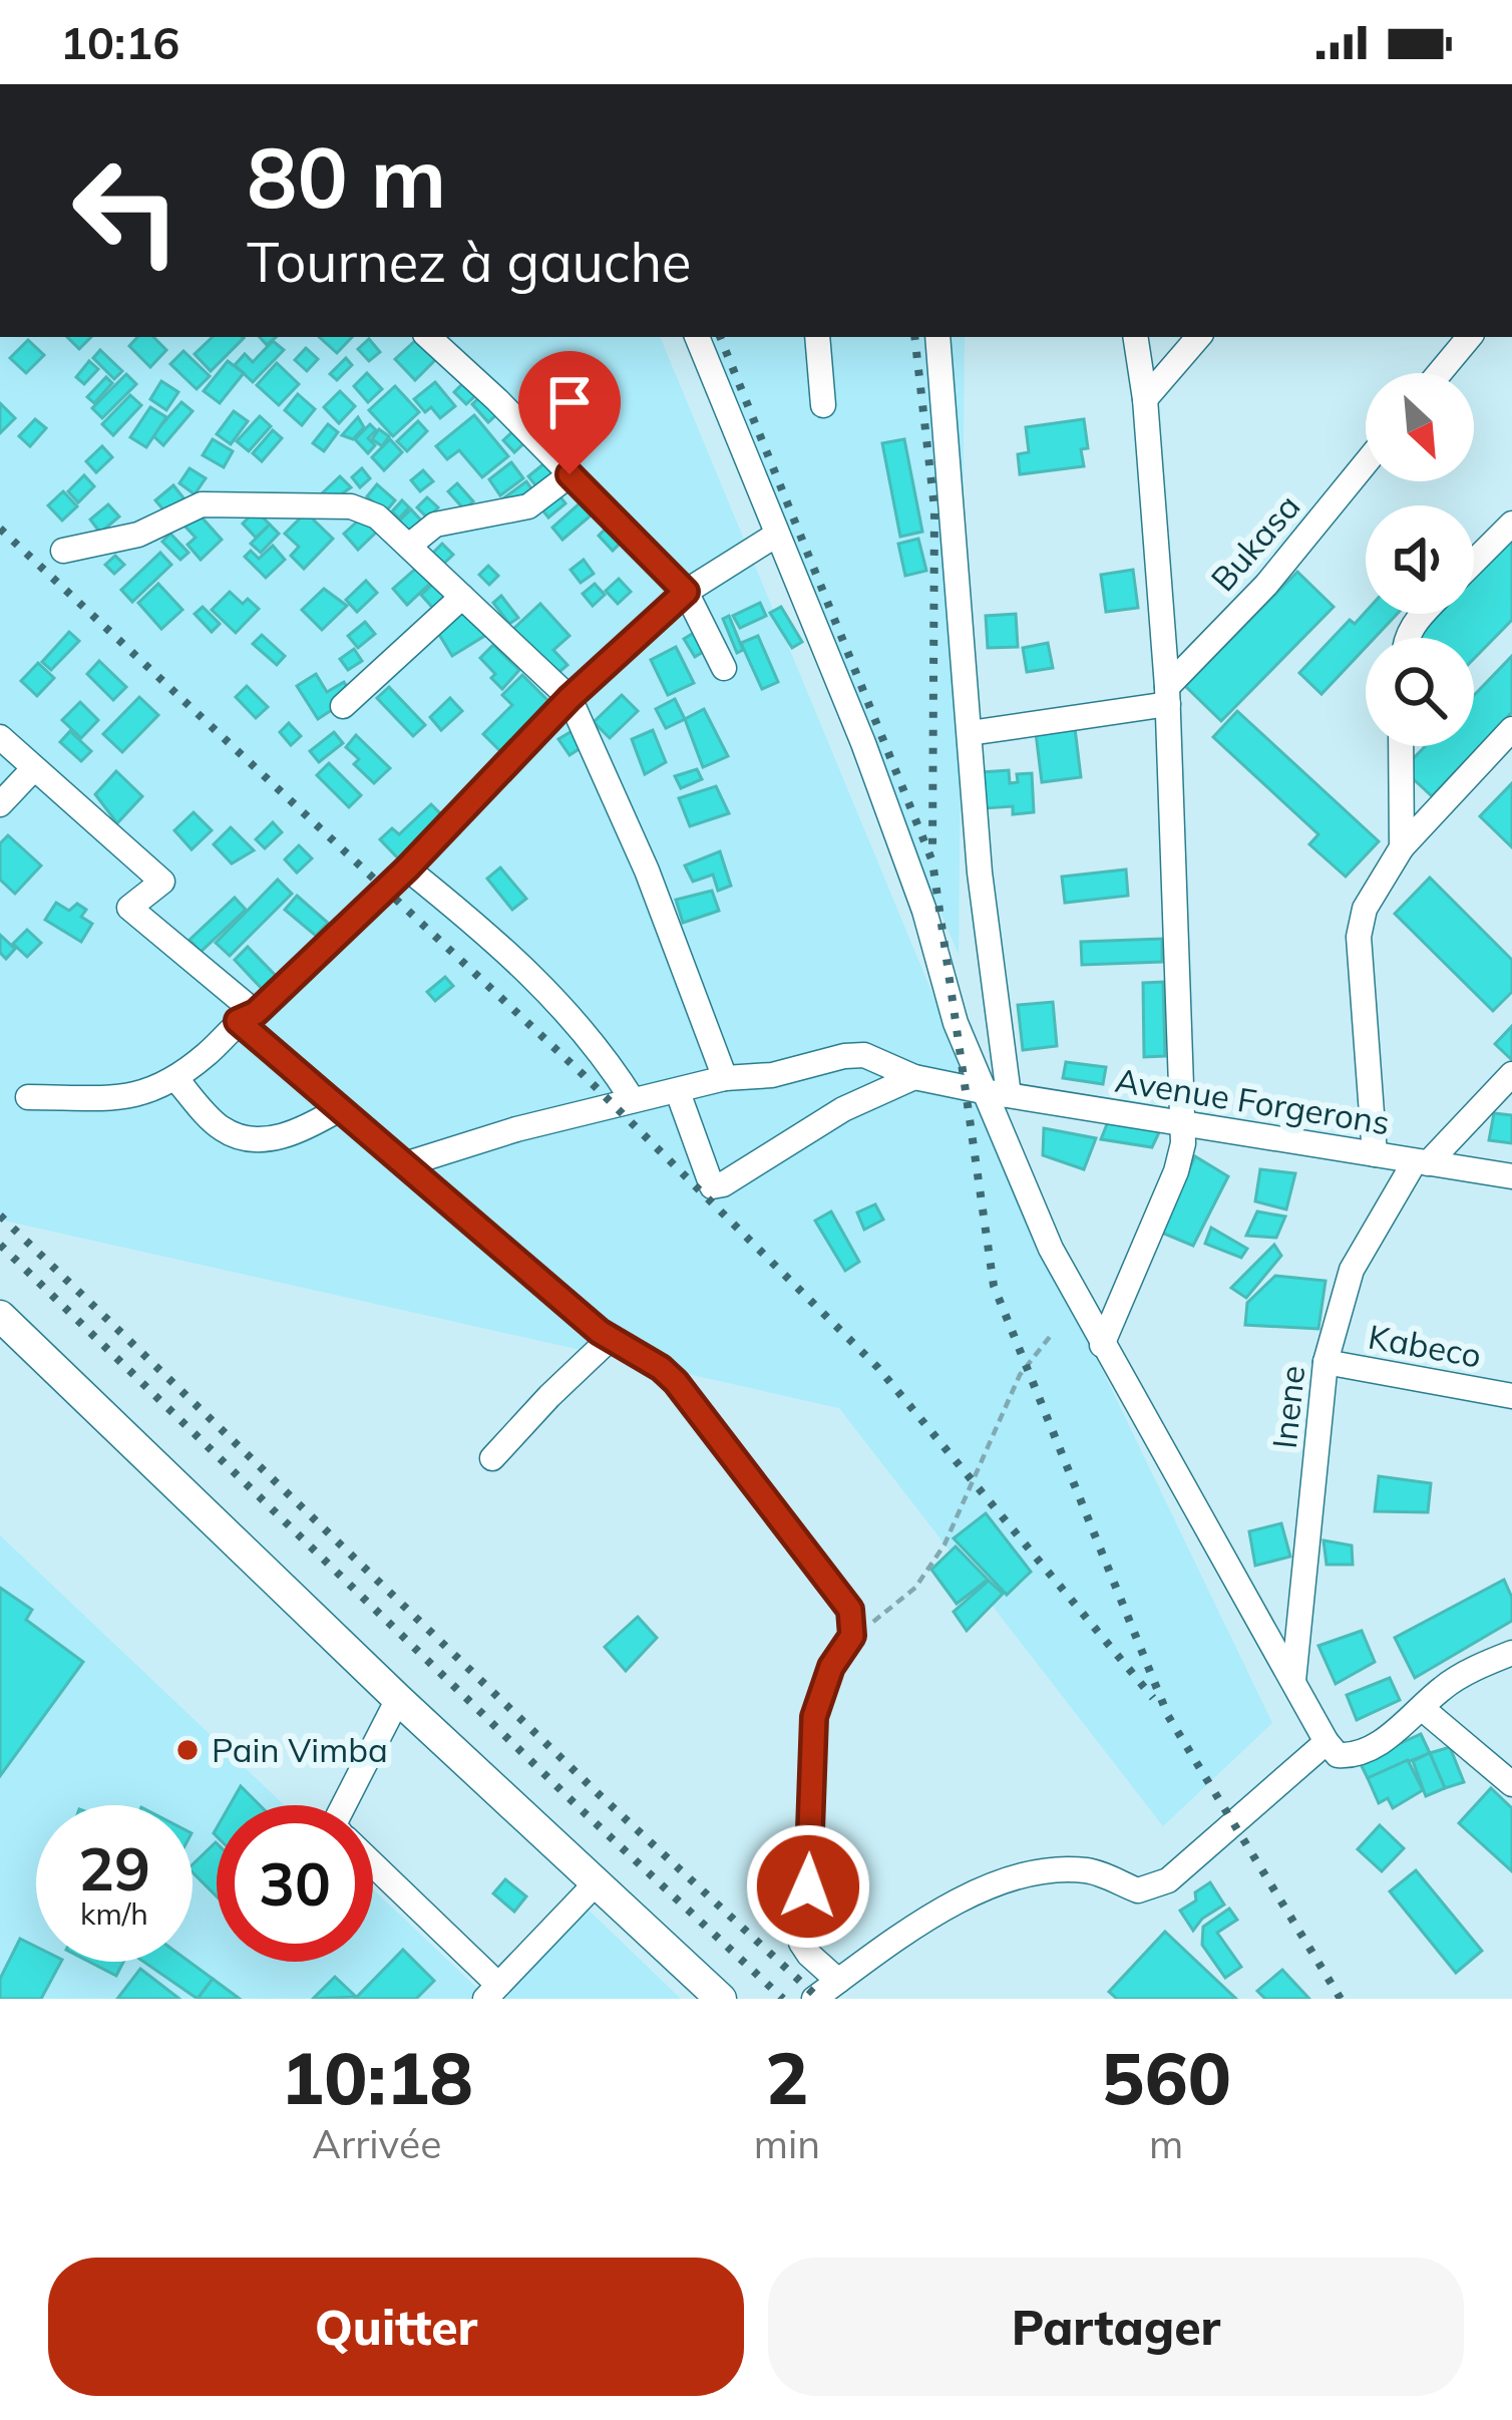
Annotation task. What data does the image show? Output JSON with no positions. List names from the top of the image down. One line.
{"streets":{"street":["Bukasa","Avenue Forgerons","Kabeco","Inene"]},"crossings":[["Avenue Forgerons","Inene"],["Kabeco","Inene"]],"places":["Pain Vimba"],"north":"bottom right","page":{"status":"10:16","turn":["80 m","Tournez à gauche"],"speed":"29 km/h","limit":"30","eta":["10:18","Arrivée","2","min","560","m"],"buttons":["Quitter","Partager"]}}
